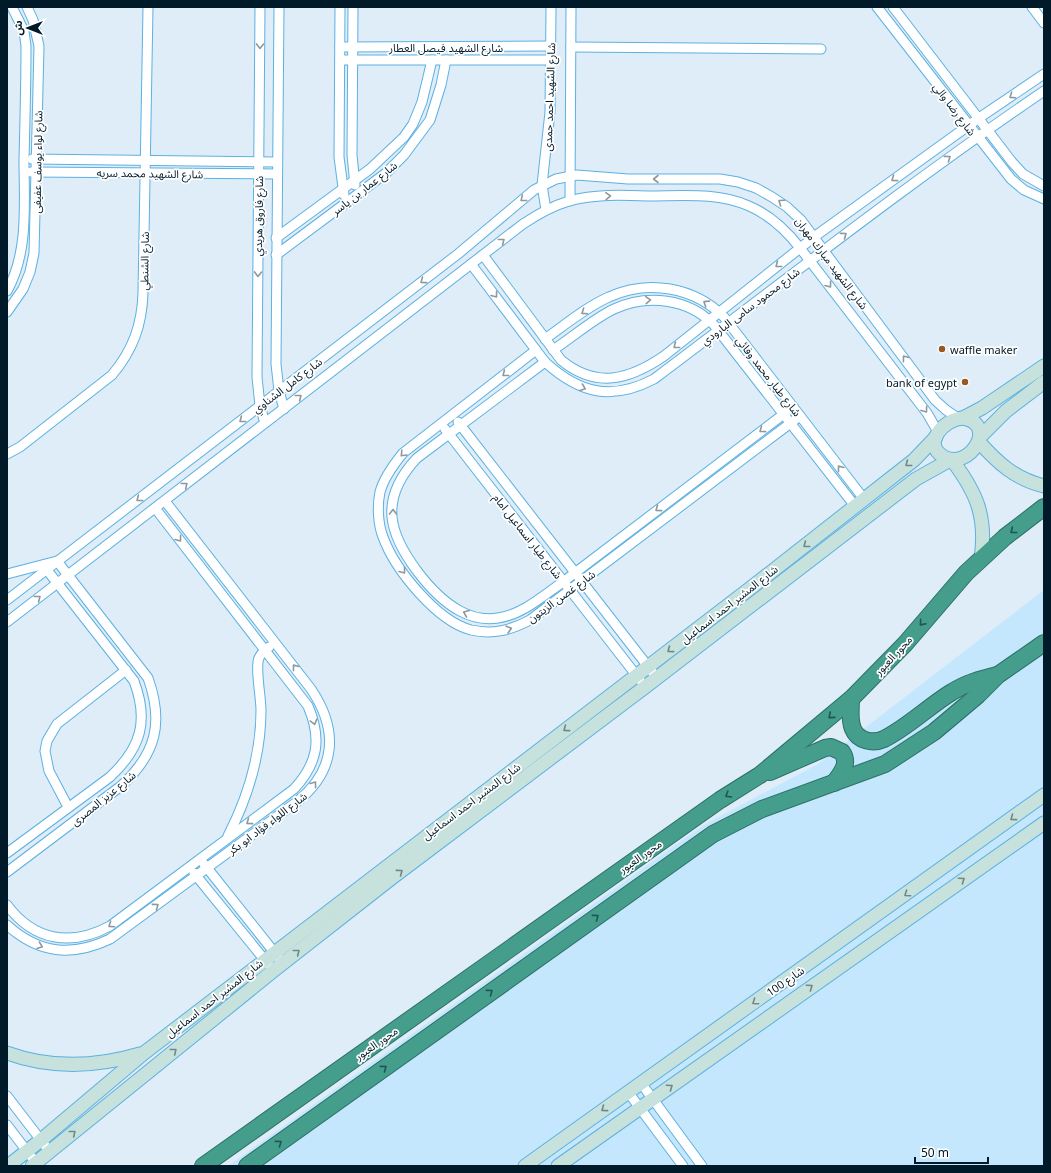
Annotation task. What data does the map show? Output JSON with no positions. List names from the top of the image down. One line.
{"streets":{"highway":["محور العبور"],"street":["شارع الشهيد فيصل العطار","شارع الشهيد احمد حمدى","شارع رضا والي","شارع لواء يوسف عفيفى","شارع الشهيد محمد سريه","شارع عمار بن ياسر","شارع فاروق هريدي","شارع الشنطي","شارع الشهيد مبارك مهران","شارع محمود سامى البارودي","شارع طيار محمد وفائي","شارع كامل الشناوي","شارع طيار اسماعيل امام","شارع غصن الزيتون","شارع المشير احمد اسماعيل","شارع عزيز المصرى","شارع اللواء فؤاد ابو بكر","شارع 100"]},"crossings":[["شارع الشهيد فيصل العطار","شارع الشهيد احمد حمدى"],["شارع الشهيد فيصل العطار","شارع عمار بن ياسر"],["شارع الشهيد احمد حمدى","شارع الشهيد مبارك مهران"],["شارع الشهيد احمد حمدى","شارع كامل الشناوي"],["شارع رضا والي","شارع محمود سامى البارودي"],["شارع لواء يوسف عفيفى","شارع الشهيد محمد سريه"],["شارع الشهيد محمد سريه","شارع فاروق هريدي"],["شارع الشهيد محمد سريه","شارع الشنطي"],["شارع عمار بن ياسر","شارع فاروق هريدي"],["شارع فاروق هريدي","شارع كامل الشناوي"],["شارع الشهيد مبارك مهران","شارع محمود سامى البارودي"],["شارع الشهيد مبارك مهران","شارع كامل الشناوي"],["شارع الشهيد مبارك مهران","شارع المشير احمد اسماعيل"],["شارع محمود سامى البارودي","شارع طيار محمد وفائي"],["شارع محمود سامى البارودي","شارع كامل الشناوي"],["شارع محمود سامى البارودي","شارع غصن الزيتون"],["شارع طيار محمد وفائي","شارع غصن الزيتون"],["شارع طيار محمد وفائي","شارع المشير احمد اسماعيل"],["شارع كامل الشناوي","شارع عزيز المصرى"],["شارع كامل الشناوي","شارع اللواء فؤاد ابو بكر"],["شارع طيار اسماعيل امام","شارع غصن الزيتون"],["شارع طيار اسماعيل امام","شارع المشير احمد اسماعيل"]],"places":["waffle maker","bank of egypt"],"scale_bar":"50 m","north":"left"}
